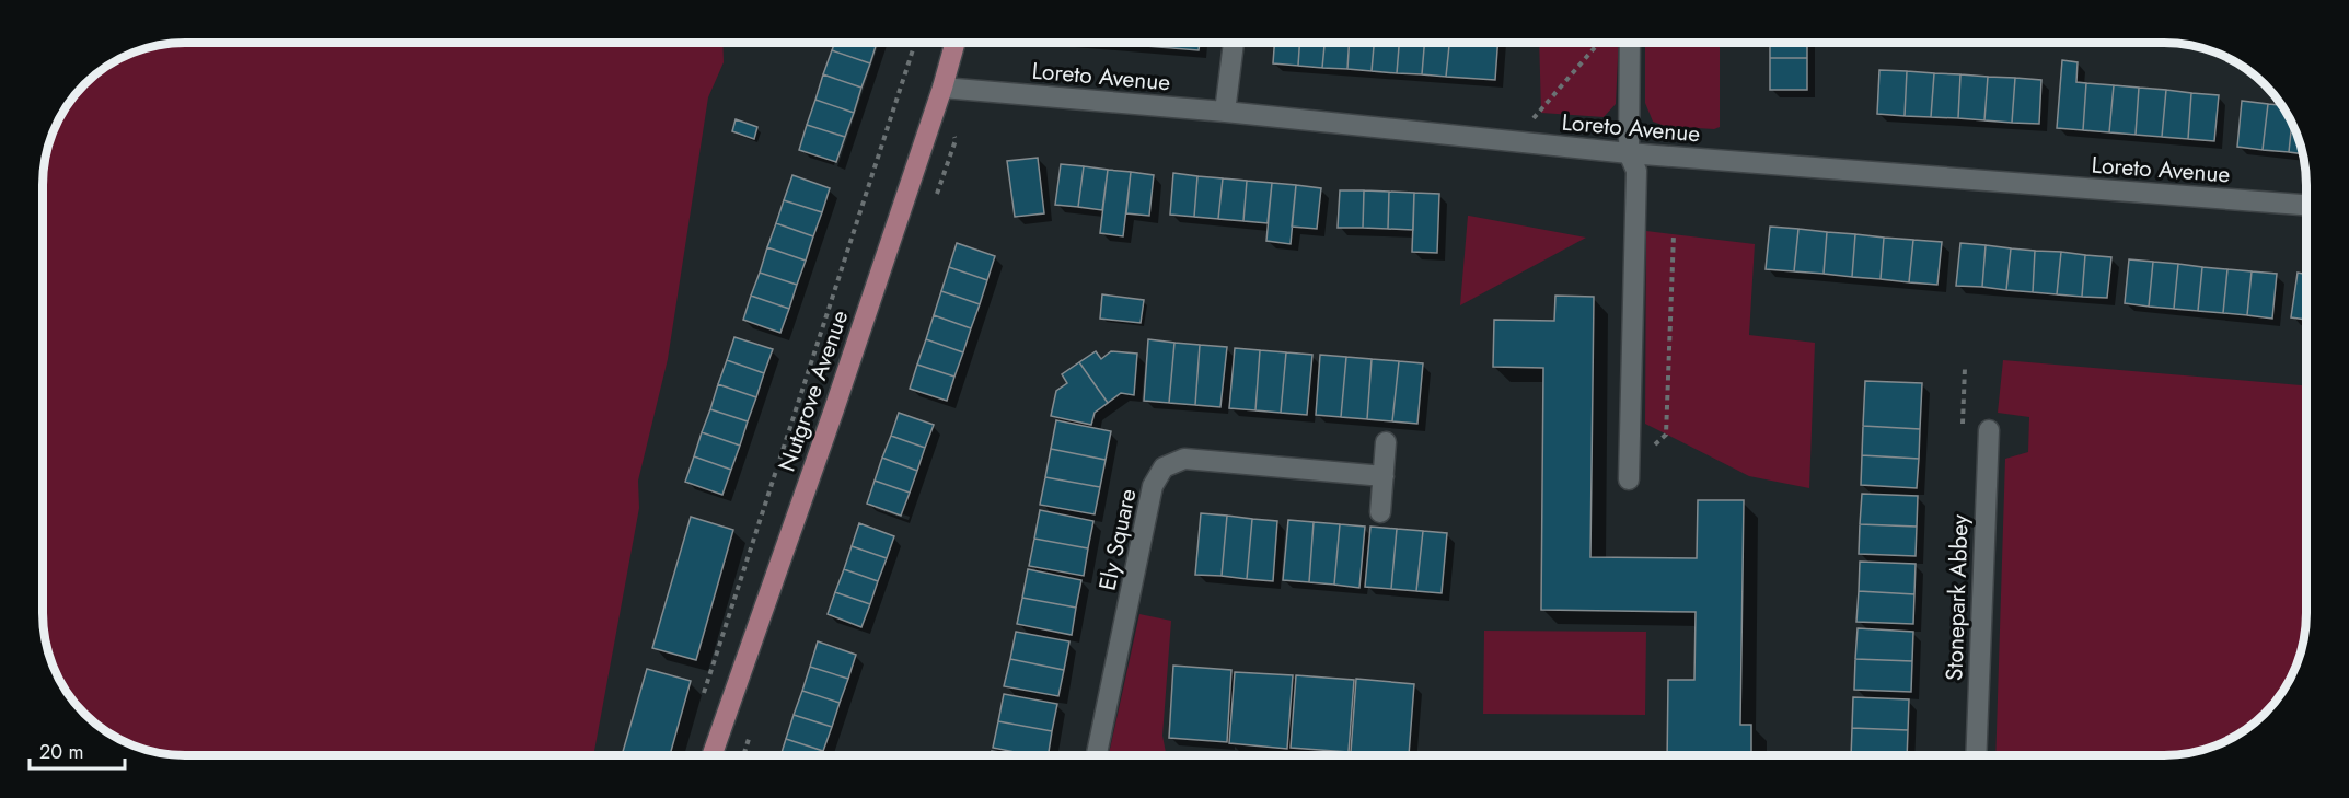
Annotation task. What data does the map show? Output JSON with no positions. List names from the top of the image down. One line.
{"streets":{"main road":["Nutgrove Avenue"],"street":["Loreto Avenue","Ely Square","Stonepark Abbey"]},"crossings":[["Loreto Avenue","Nutgrove Avenue"]],"scale_bar":"20 m"}
